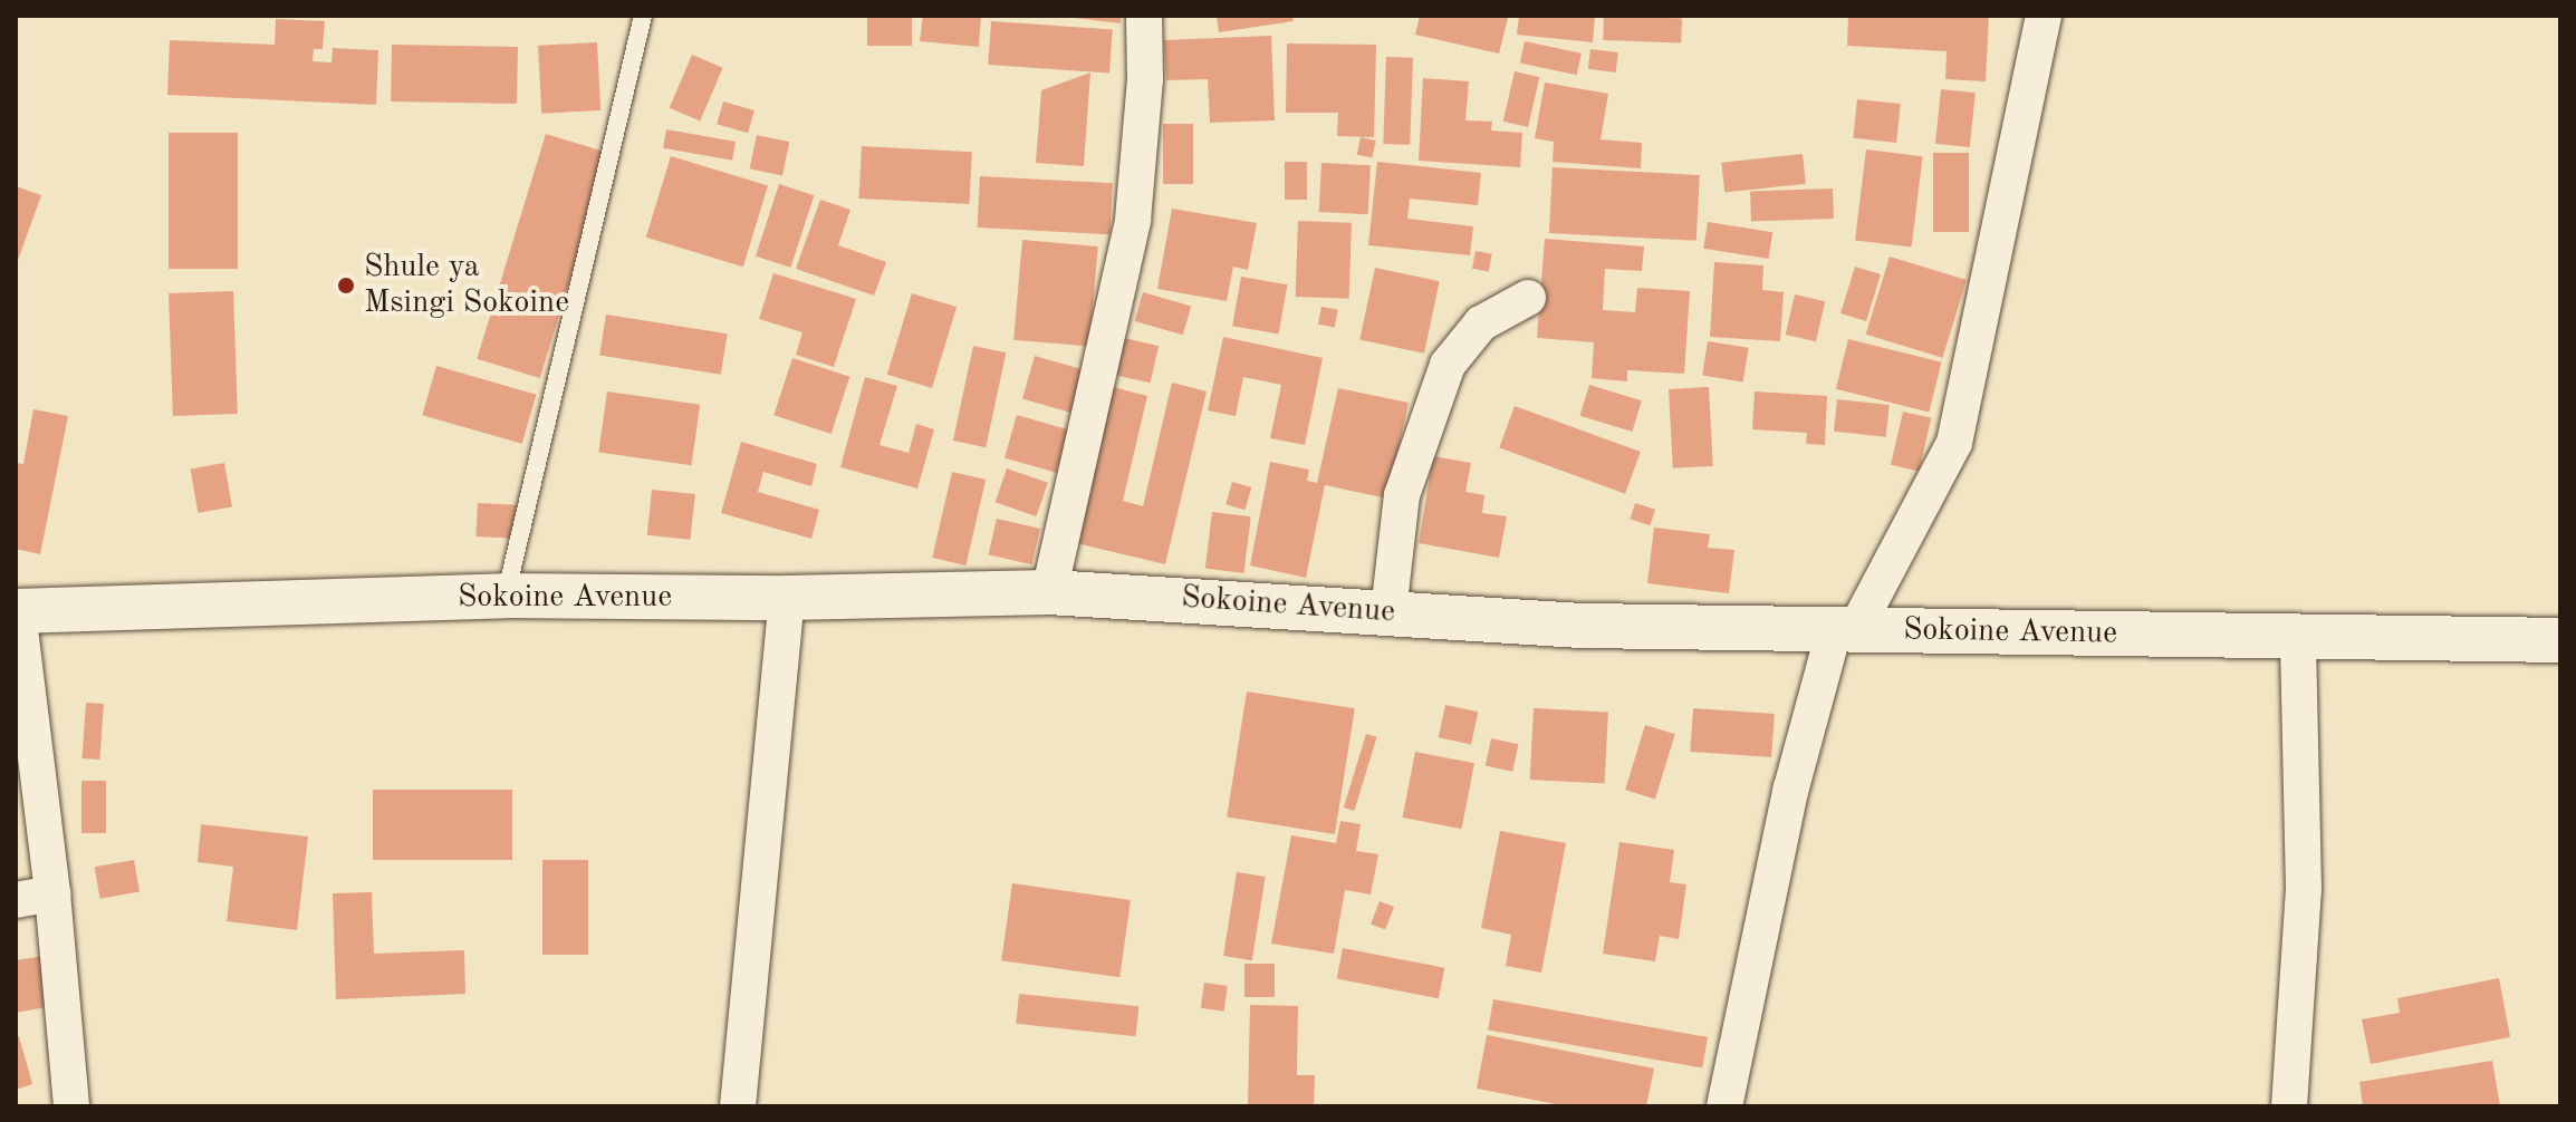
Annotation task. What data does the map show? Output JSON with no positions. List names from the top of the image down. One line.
{"streets":{"street":["Sokoine Avenue"]},"places":["Shule ya Msingi Sokoine"]}
